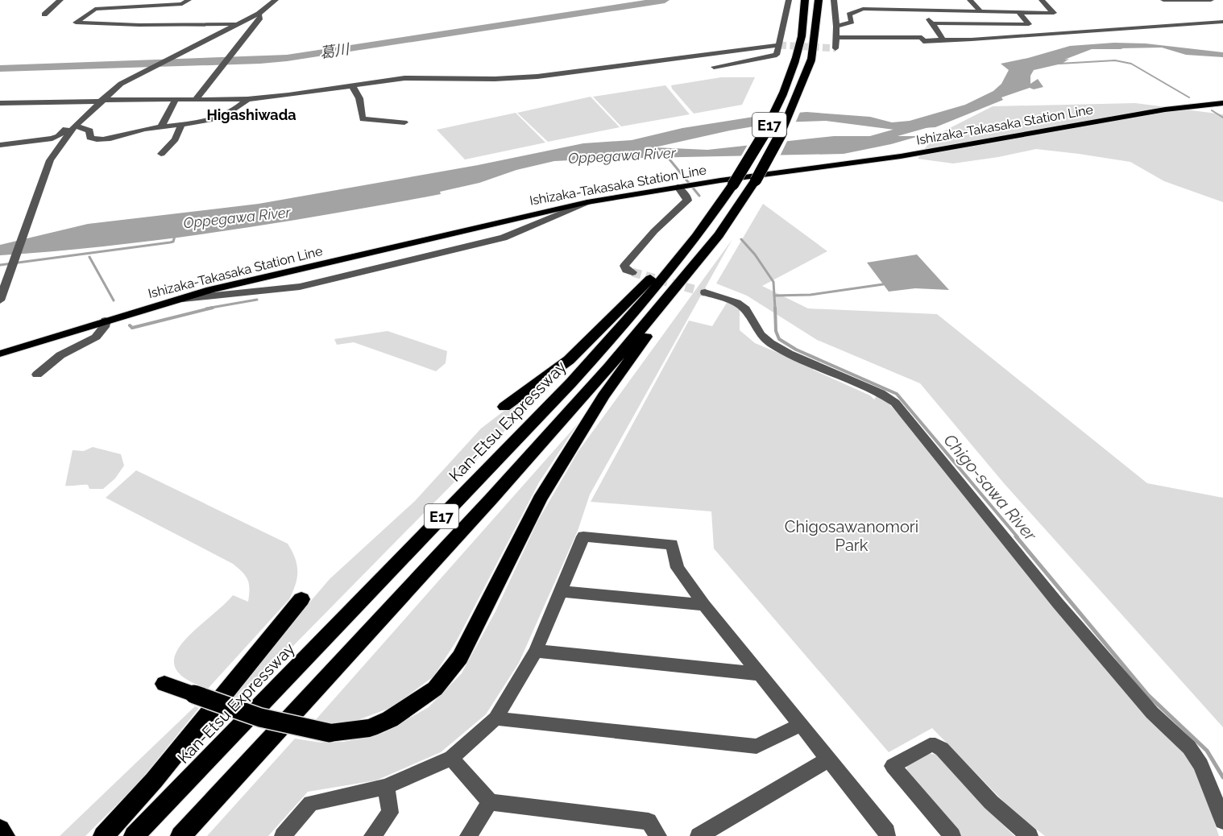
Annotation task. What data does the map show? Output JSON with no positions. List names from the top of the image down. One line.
{"streets":{"highway":["E17","Kan-Etsu Expressway"],"main road":["Ishizaka-Takasaka Station Line"]},"districts":["Higashiwada"],"water":["葛川","Oppegawa River","Chigo-sawa River"],"parks":["Chigosawanomori Park"]}
